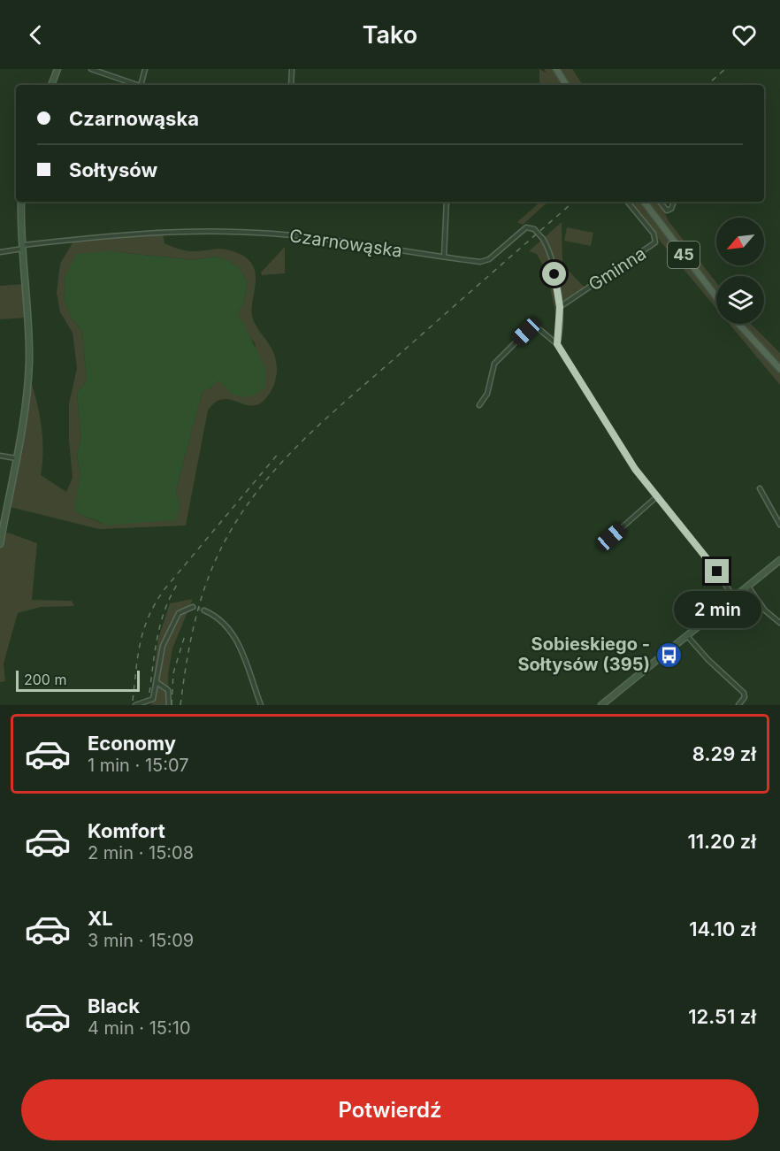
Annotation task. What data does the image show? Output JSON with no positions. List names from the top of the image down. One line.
{"streets":{"main road":["45"],"street":["Czarnowąska","Gminna"]},"crossings":[["Czarnowąska","Gminna"]],"places":{"bus stop":["Sobieskiego - Sołtysów (395)"]},"scale_bar":"200 m","north":"bottom left","page":{"header":"Tako","banner":["Czarnowąska","Sołtysów"],"bubble":"2 min","scale":"200 m","list":[{"name":"Economy","note":"1 min · 15:07","value":"8.29 zł"},{"name":"Komfort","note":"2 min · 15:08","value":"11.20 zł"},{"name":"XL","note":"3 min · 15:09","value":"14.10 zł"},{"name":"Black","note":"4 min · 15:10","value":"12.51 zł"}],"buttons":"Potwierdź"}}
